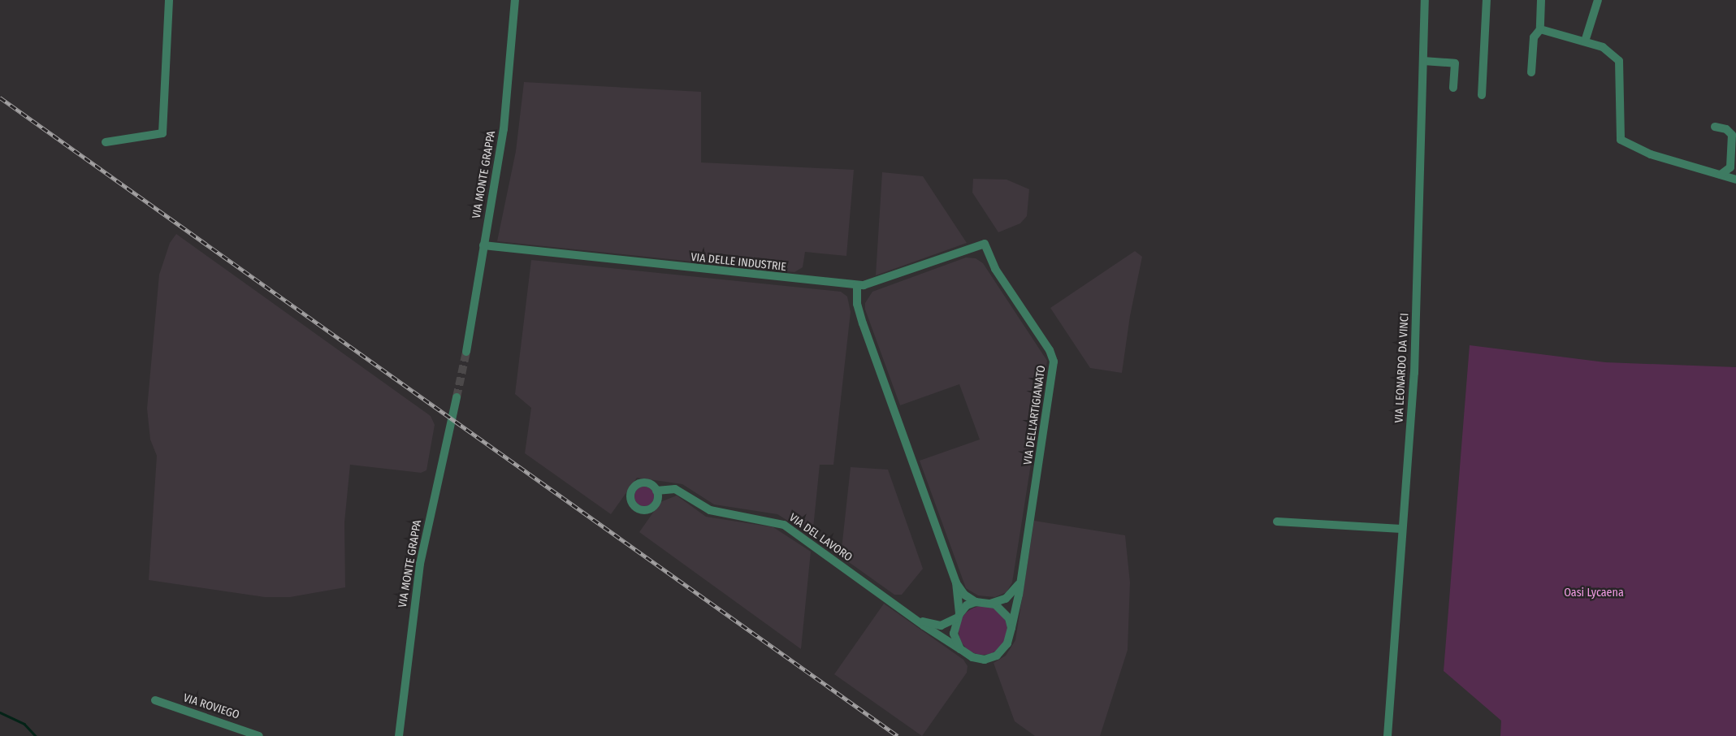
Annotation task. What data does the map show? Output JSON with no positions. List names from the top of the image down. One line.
{"streets":{"street":["VIA MONTE GRAPPA","VIA DELLE INDUSTRIE","VIA LEONARDO DA VINCI","VIA DELL'ARTIGIANATO","VIA DEL LAVORO","VIA ROVIEGO"]},"crossings":[["VIA MONTE GRAPPA","VIA DELLE INDUSTRIE"],["VIA DELLE INDUSTRIE","VIA DELL'ARTIGIANATO"],["VIA DELL'ARTIGIANATO","VIA DEL LAVORO"]],"parks":["Oasi Lycaena"]}
